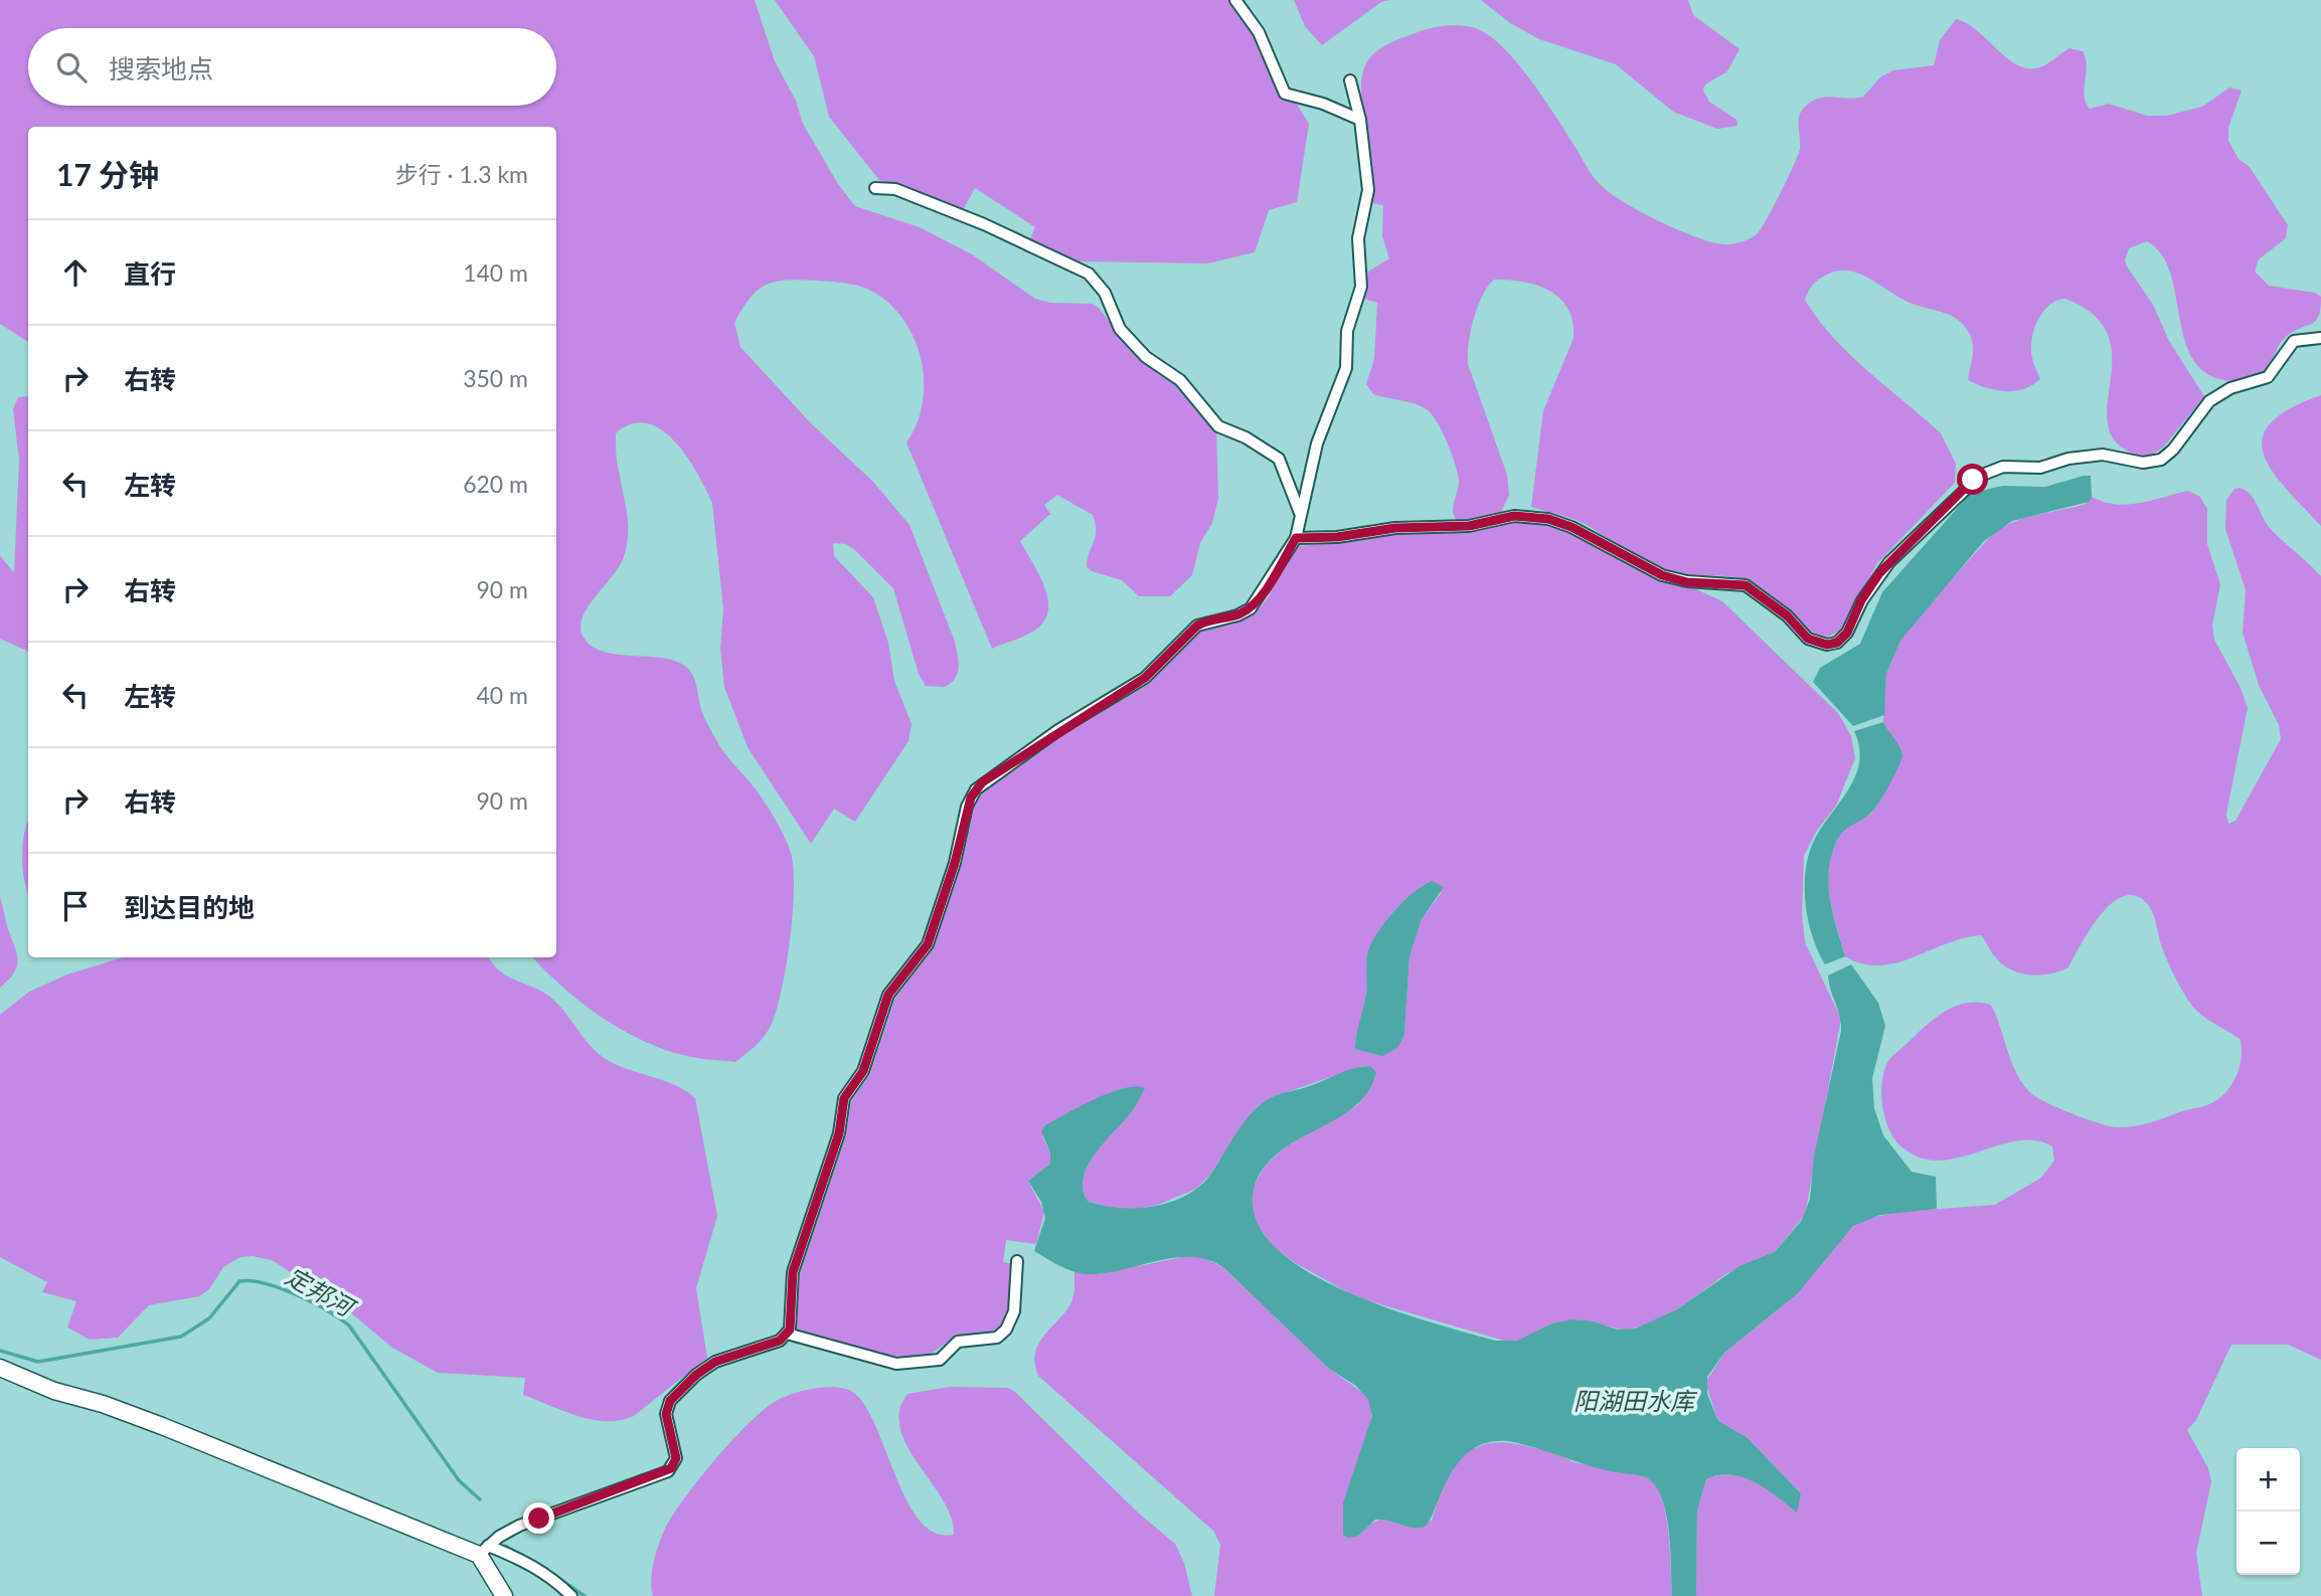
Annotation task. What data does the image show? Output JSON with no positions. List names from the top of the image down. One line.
{"water":["定邦河","阳湖田水库"],"page":{"search":"搜索地点","heading":["17 分钟","步行 · 1.3 km"],"list":[["直行","140 m"],["右转","350 m"],["左转","620 m"],["右转","90 m"],["左转","40 m"],["右转","90 m"],"到达目的地"],"map_buttons":["+","−"]}}
